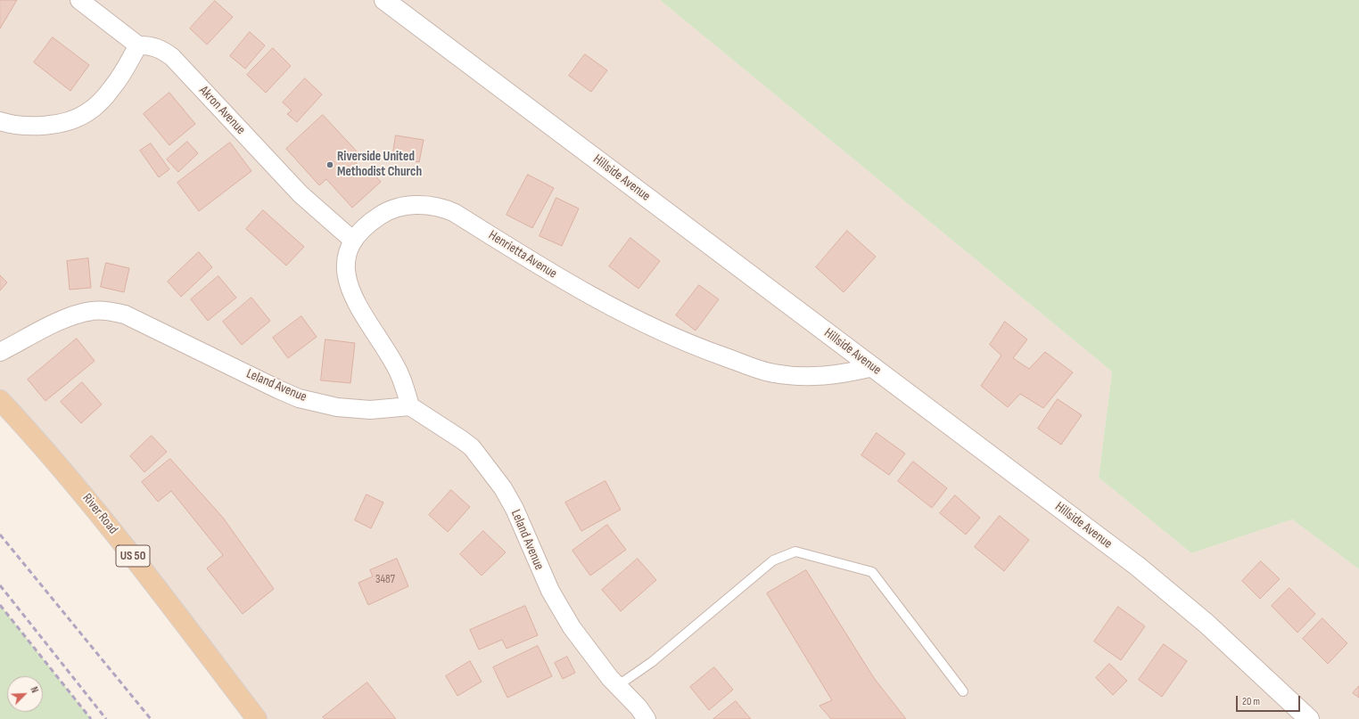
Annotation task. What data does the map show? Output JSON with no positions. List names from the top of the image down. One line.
{"streets":{"main road":["River Road","US 50"],"street":["Akron Avenue","Hillside Avenue","Henrietta Avenue","Leland Avenue"]},"crossings":[["Akron Avenue","Henrietta Avenue"],["Hillside Avenue","Henrietta Avenue"],["Henrietta Avenue","Leland Avenue"]],"places":["Riverside United Methodist Church"],"house_numbers":["3487"],"scale_bar":"20 m","north":"top right"}
